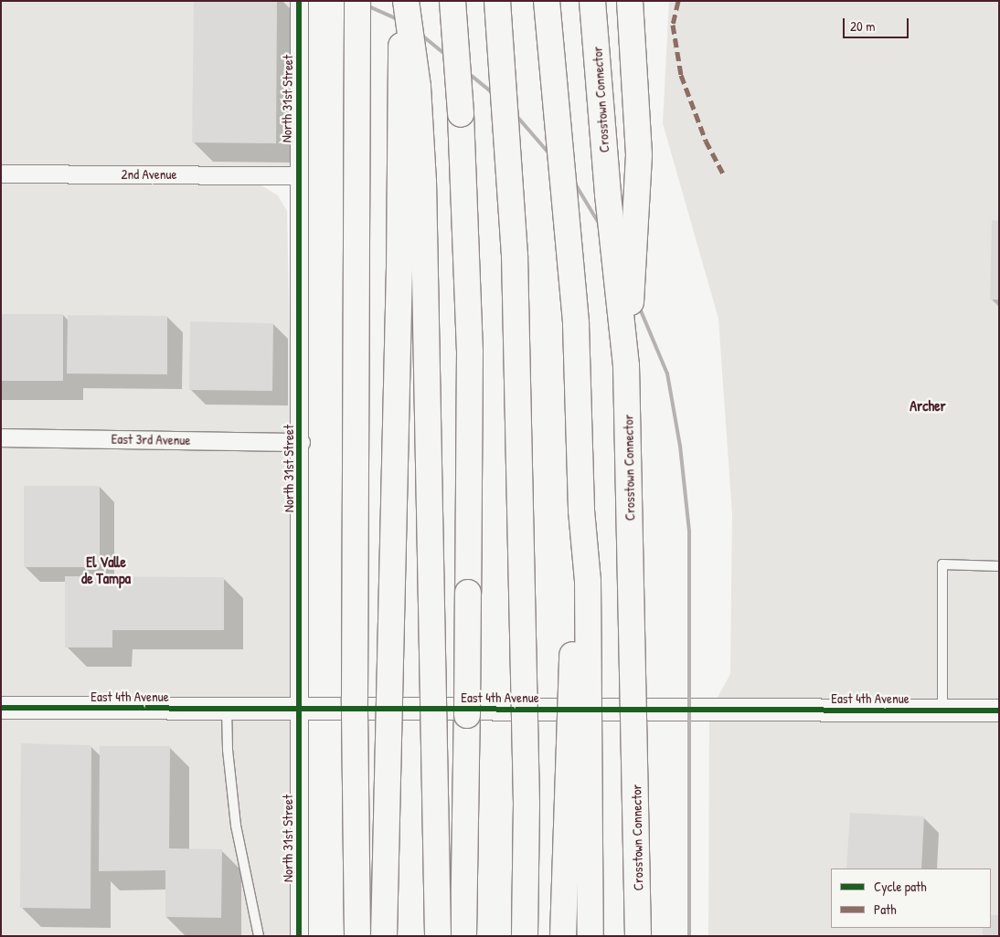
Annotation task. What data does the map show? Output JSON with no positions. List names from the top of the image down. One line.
{"streets":{"highway":["Crosstown Connector"],"street":["North 31st Street","2nd Avenue","East 3rd Avenue","East 4th Avenue"]},"crossings":[["North 31st Street","2nd Avenue"],["North 31st Street","East 3rd Avenue"],["North 31st Street","East 4th Avenue"]],"districts":["Archer","El Valle de Tampa"],"legend":["Cycle path","Path"],"scale_bar":"20 m"}
